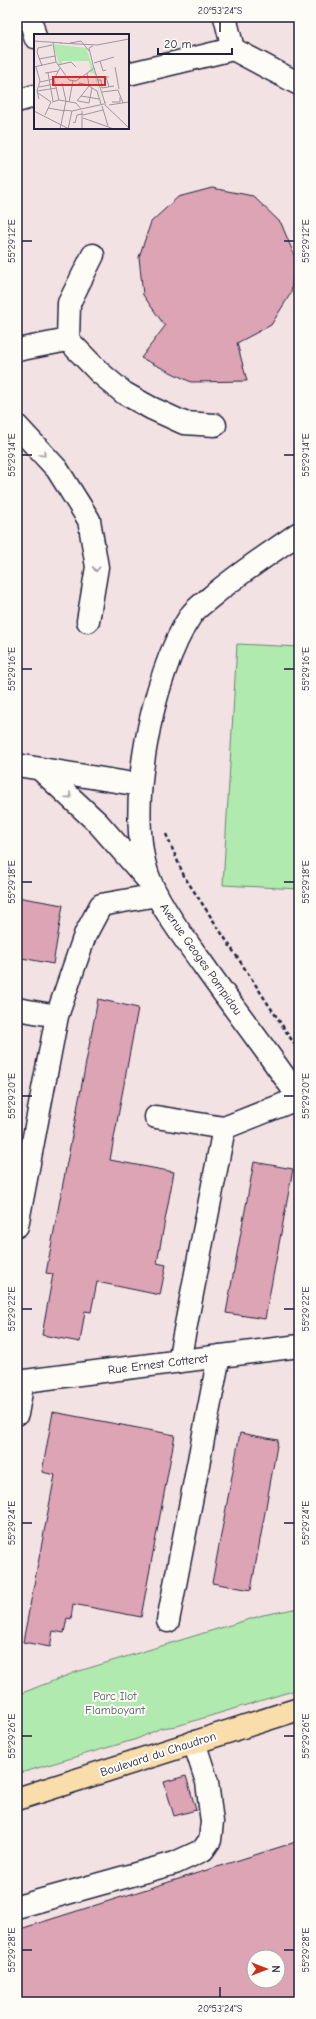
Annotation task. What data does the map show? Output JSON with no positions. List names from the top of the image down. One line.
{"streets":{"main road":["Boulevard du Chaudron"],"street":["Avenue Geoges Pompidou","Rue Ernest Cotteret"]},"parks":["Parc Ilot Flamboyant"],"scale_bar":"20 m","north":"right","coordinates":["20°53'24\"S","55°29'12\"E","55°29'14\"E","55°29'16\"E","55°29'18\"E","55°29'20\"E","55°29'22\"E","55°29'24\"E","55°29'26\"E","55°29'28\"E"]}
